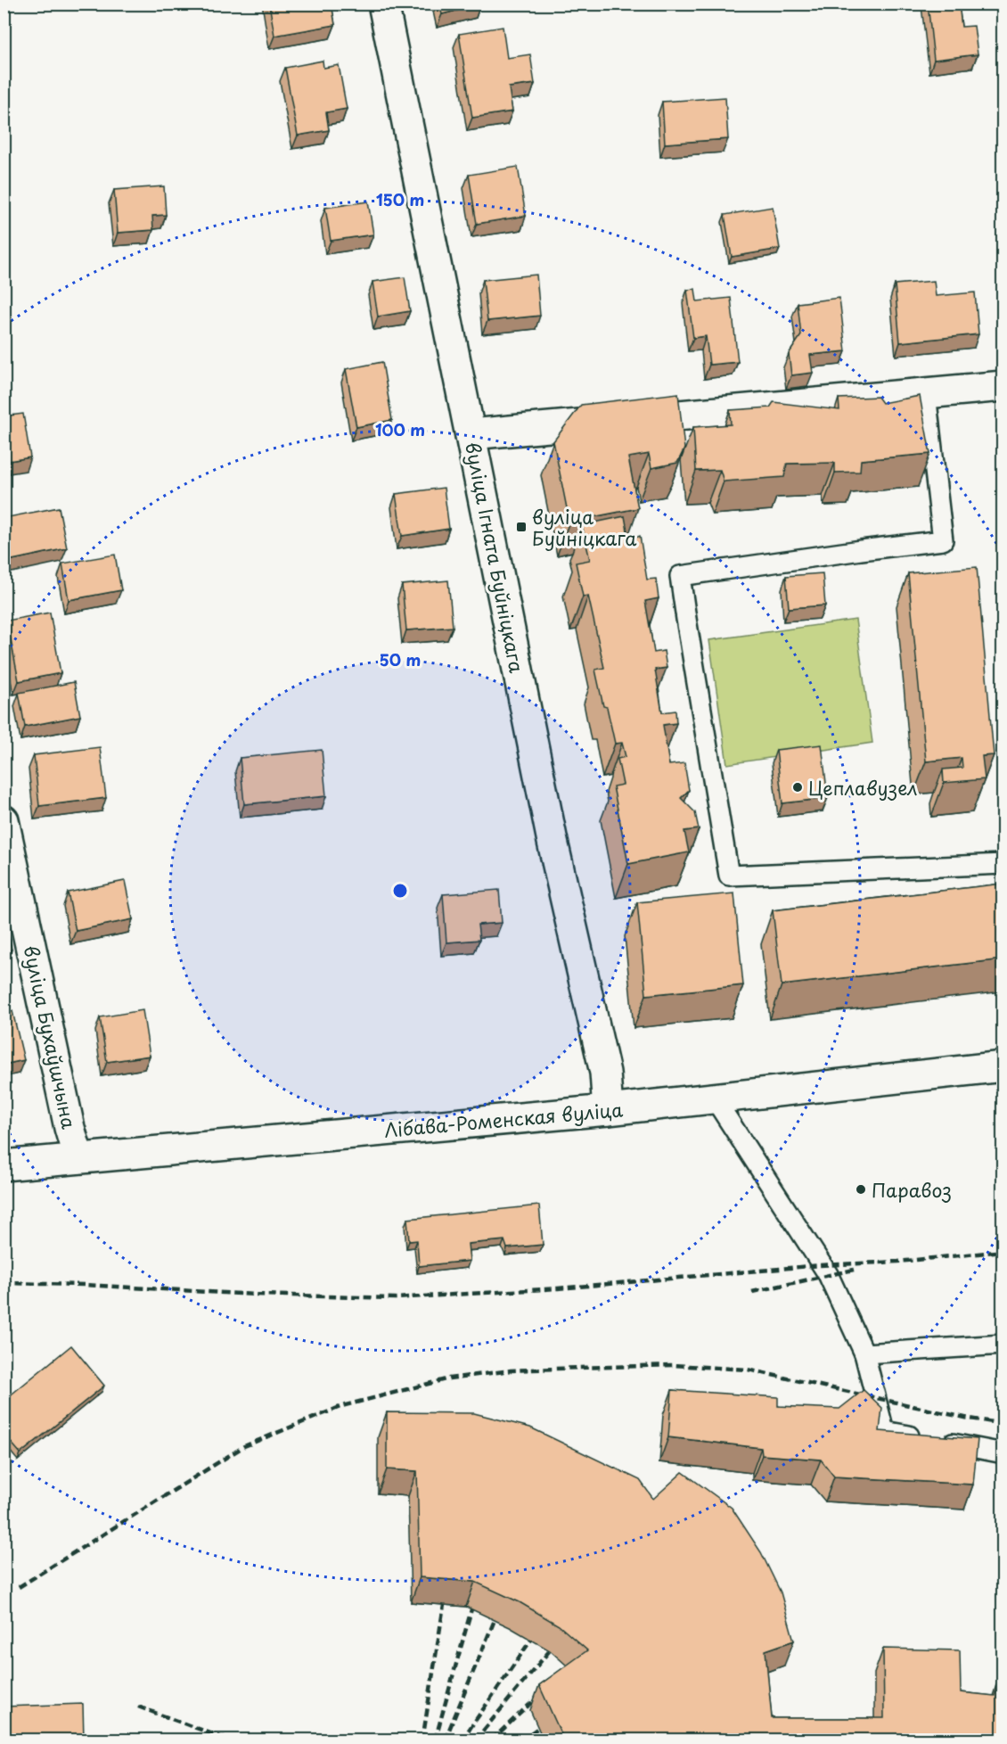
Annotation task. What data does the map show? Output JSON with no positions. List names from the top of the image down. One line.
{"streets":{"street":["вуліца Ігната Буйніцкага","вуліца Бухаўшчына","Лібава-Роменская вуліца"]},"crossings":[["вуліца Ігната Буйніцкага","Лібава-Роменская вуліца"],["вуліца Бухаўшчына","Лібава-Роменская вуліца"]],"places":{"transit":["вуліца Буйніцкага"],"other":["Цеплавузел","Паравоз"]},"rings":["150 m","100 m","50 m"]}
